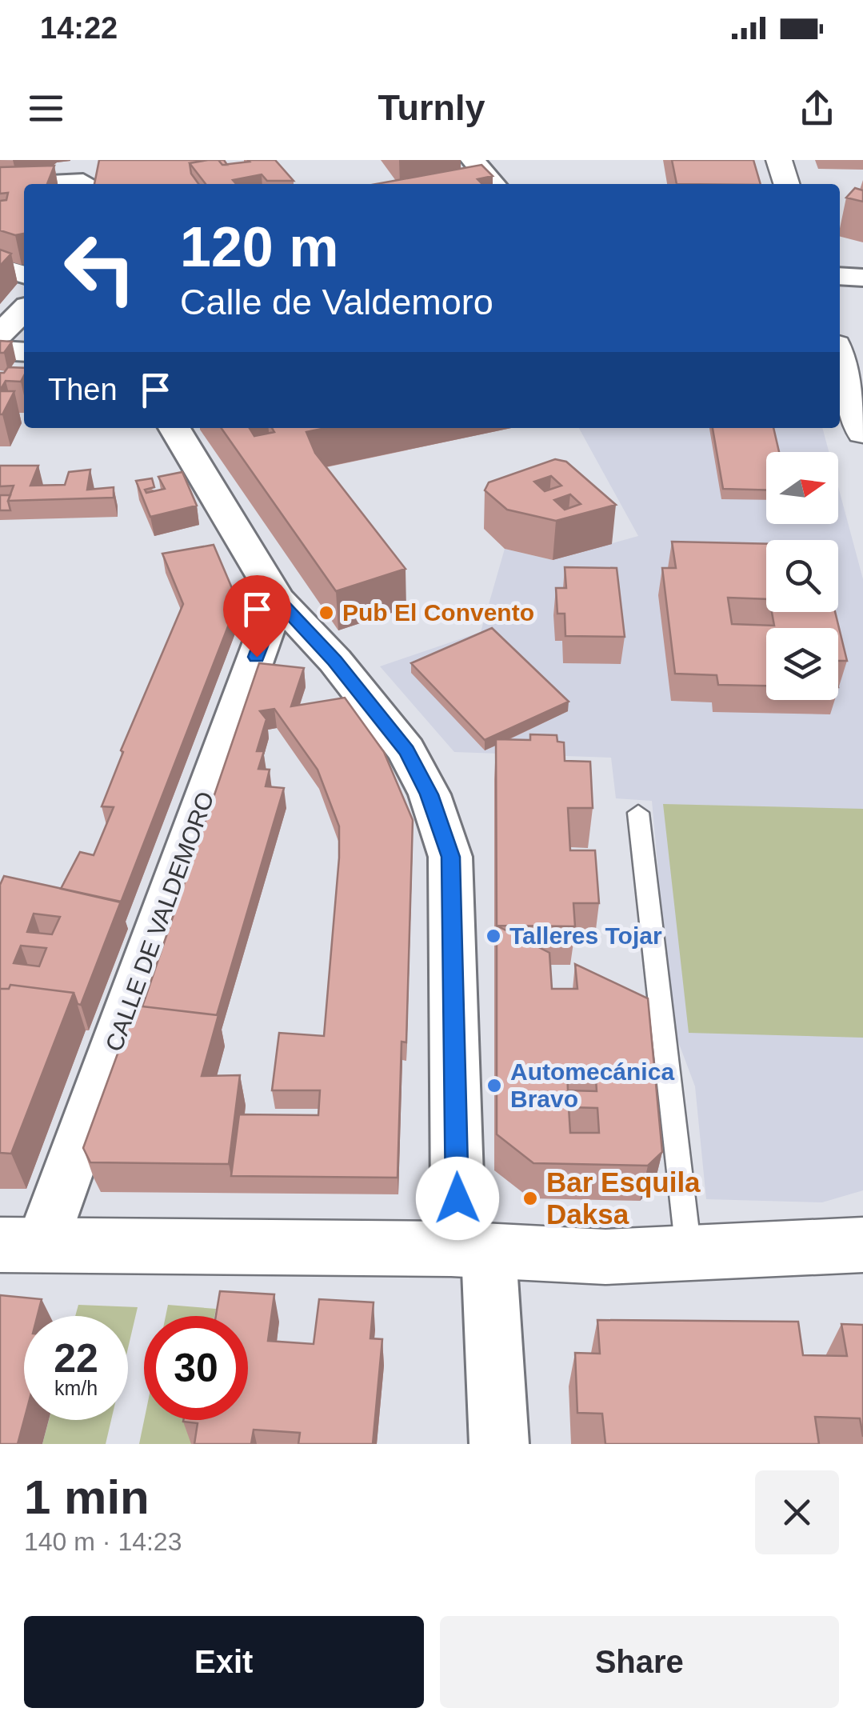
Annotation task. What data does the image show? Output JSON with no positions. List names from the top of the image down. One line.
{"streets":{"street":["CALLE DE VALDEMORO"]},"places":["Pub El Convento","Talleres Tojar","Automecánica Bravo","Bar Esquila Daksa"],"north":"right","page":{"status":"14:22","header":"Turnly","turn":["120 m","Calle de Valdemoro"],"then":"Then","speed":"22 km/h","limit":"30","heading":["1 min","140 m · 14:23"],"buttons":["Exit","Share"]}}
